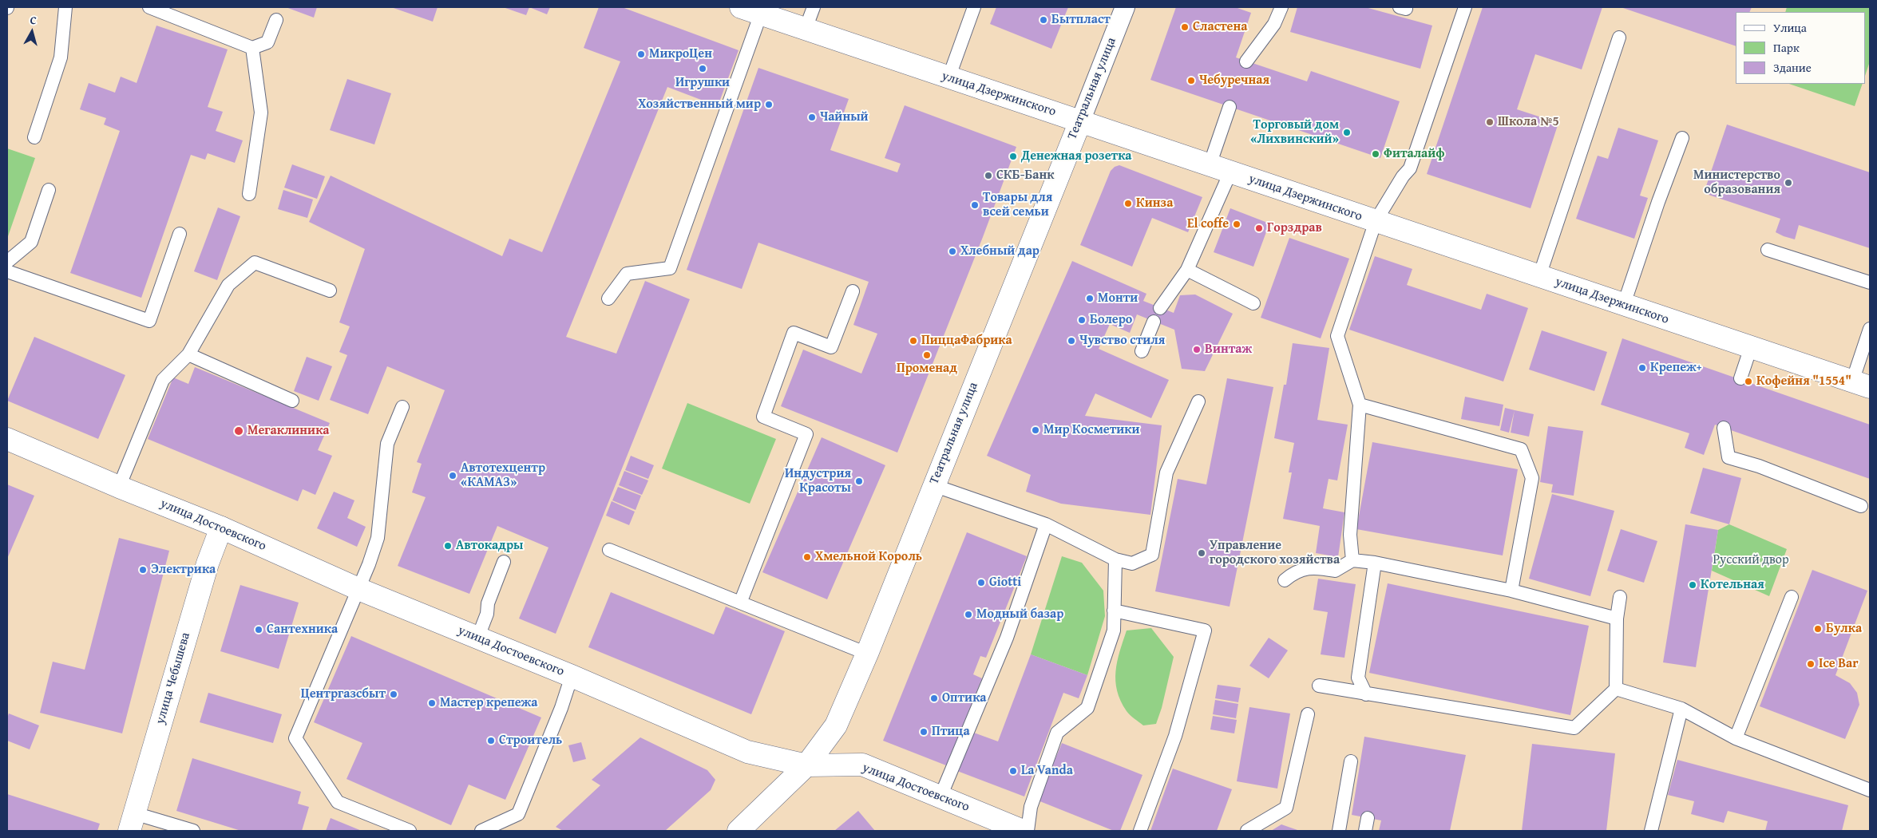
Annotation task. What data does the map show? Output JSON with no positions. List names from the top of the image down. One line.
{"streets":{"street":["Театральная улица","улица Дзержинского","улица Достоевского","улица Чебышева"]},"crossings":[["Театральная улица","улица Дзержинского"],["Театральная улица","улица Достоевского"],["улица Достоевского","улица Чебышева"]],"parks":["Русский двор"],"places":["Бытпласт","Сластена","МикроЦен","Игрушки","Чебуречная","Хозяйственный мир","Чайный","Школа №5","Торговый дом «Лихвинский»","Фиталайф","Денежная розетка","СКБ-Банк","Министерство образования","Кинза","Товары для всей семьи","El coffe","Горздрав","Хлебный дар","Монти","Болеро","ПиццаФабрика","Чувство стиля","Винтаж","Променад","Крепеж+","Кофейня \"1554\"","Мир Косметики","Мегаклиника","Автотехцентр «КАМАЗ»","Индустрия Красоты","Автокадры","Управление городского хозяйства","Хмельной Король","Электрика","Giotti","Котельная","Модный базар","Булка","Сантехника","Ice Bar","Центргазсбыт","Оптика","Мастер крепежа","Птица","Строитель","La Vanda"],"legend":["Улица","Парк","Здание"],"north":"top"}
